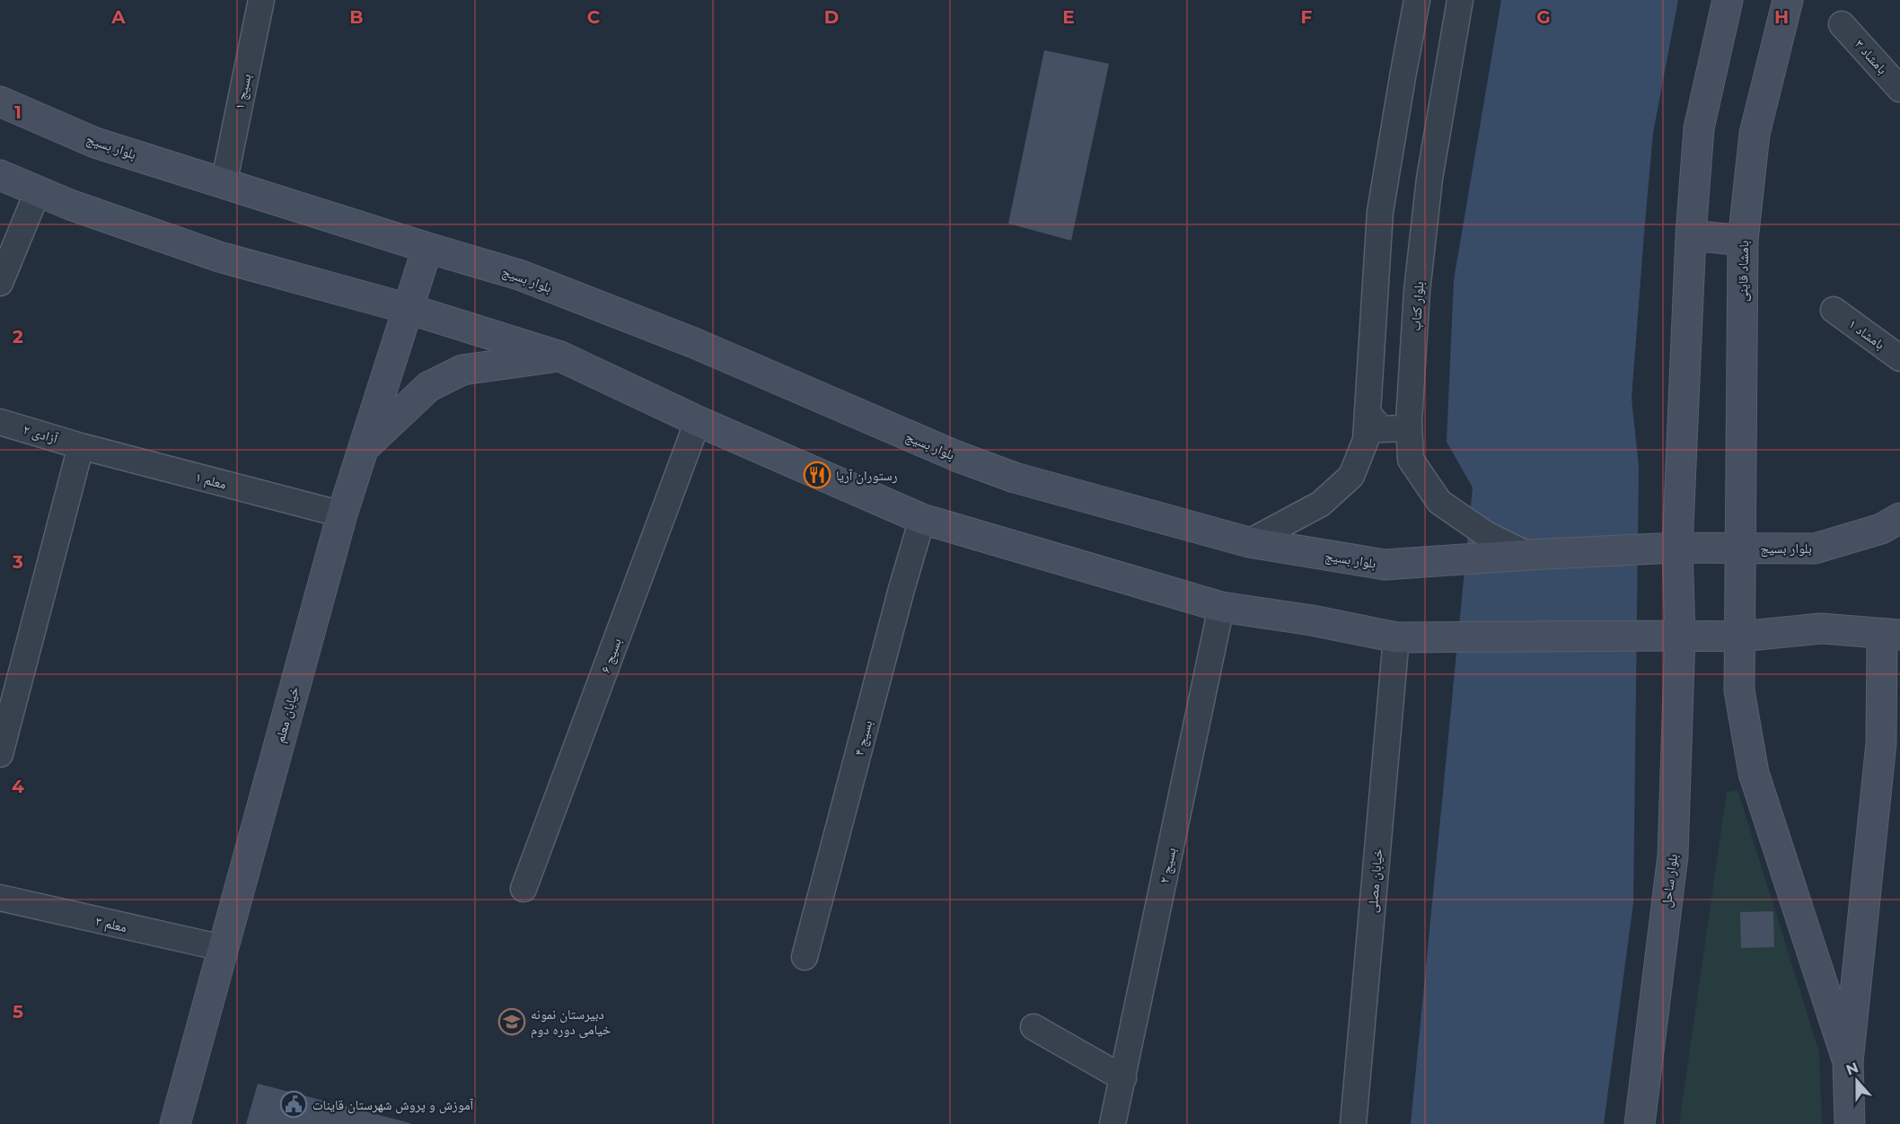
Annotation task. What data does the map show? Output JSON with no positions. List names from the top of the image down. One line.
{"streets":{"main road":["بلوار بسیج","بامشاد قاینی","خیابان معلم","بلوار ساحل"],"street":["بامشاد ۳","بسیج ۱","بلوار کتاب","بامشاد ۱","آزادی ۲","معلم ۱","بسیج ۶","بسیج ۴","بسیج ۲","خیابان مصلی","معلم ۳"]},"crossings":[["بسیج ۱","بلوار بسیج"],["بلوار بسیج","بامشاد قاینی"],["بلوار بسیج","بلوار کتاب"],["بلوار بسیج","خیابان معلم"],["بلوار بسیج","بلوار ساحل"],["آزادی ۲","معلم ۱"],["معلم ۱","خیابان معلم"],["خیابان معلم","معلم ۳"]],"places":{"restaurant":["رستوران آریا"],"school or university":["دبیرستان نمونه خیامی دوره دوم"],"public building":["آموزش و پروش شهرستان قاینات"]},"north":"top","grid":{"columns":["A","B","C","D","E","F","G","H"],"rows":["1","2","3","4","5"]}}
